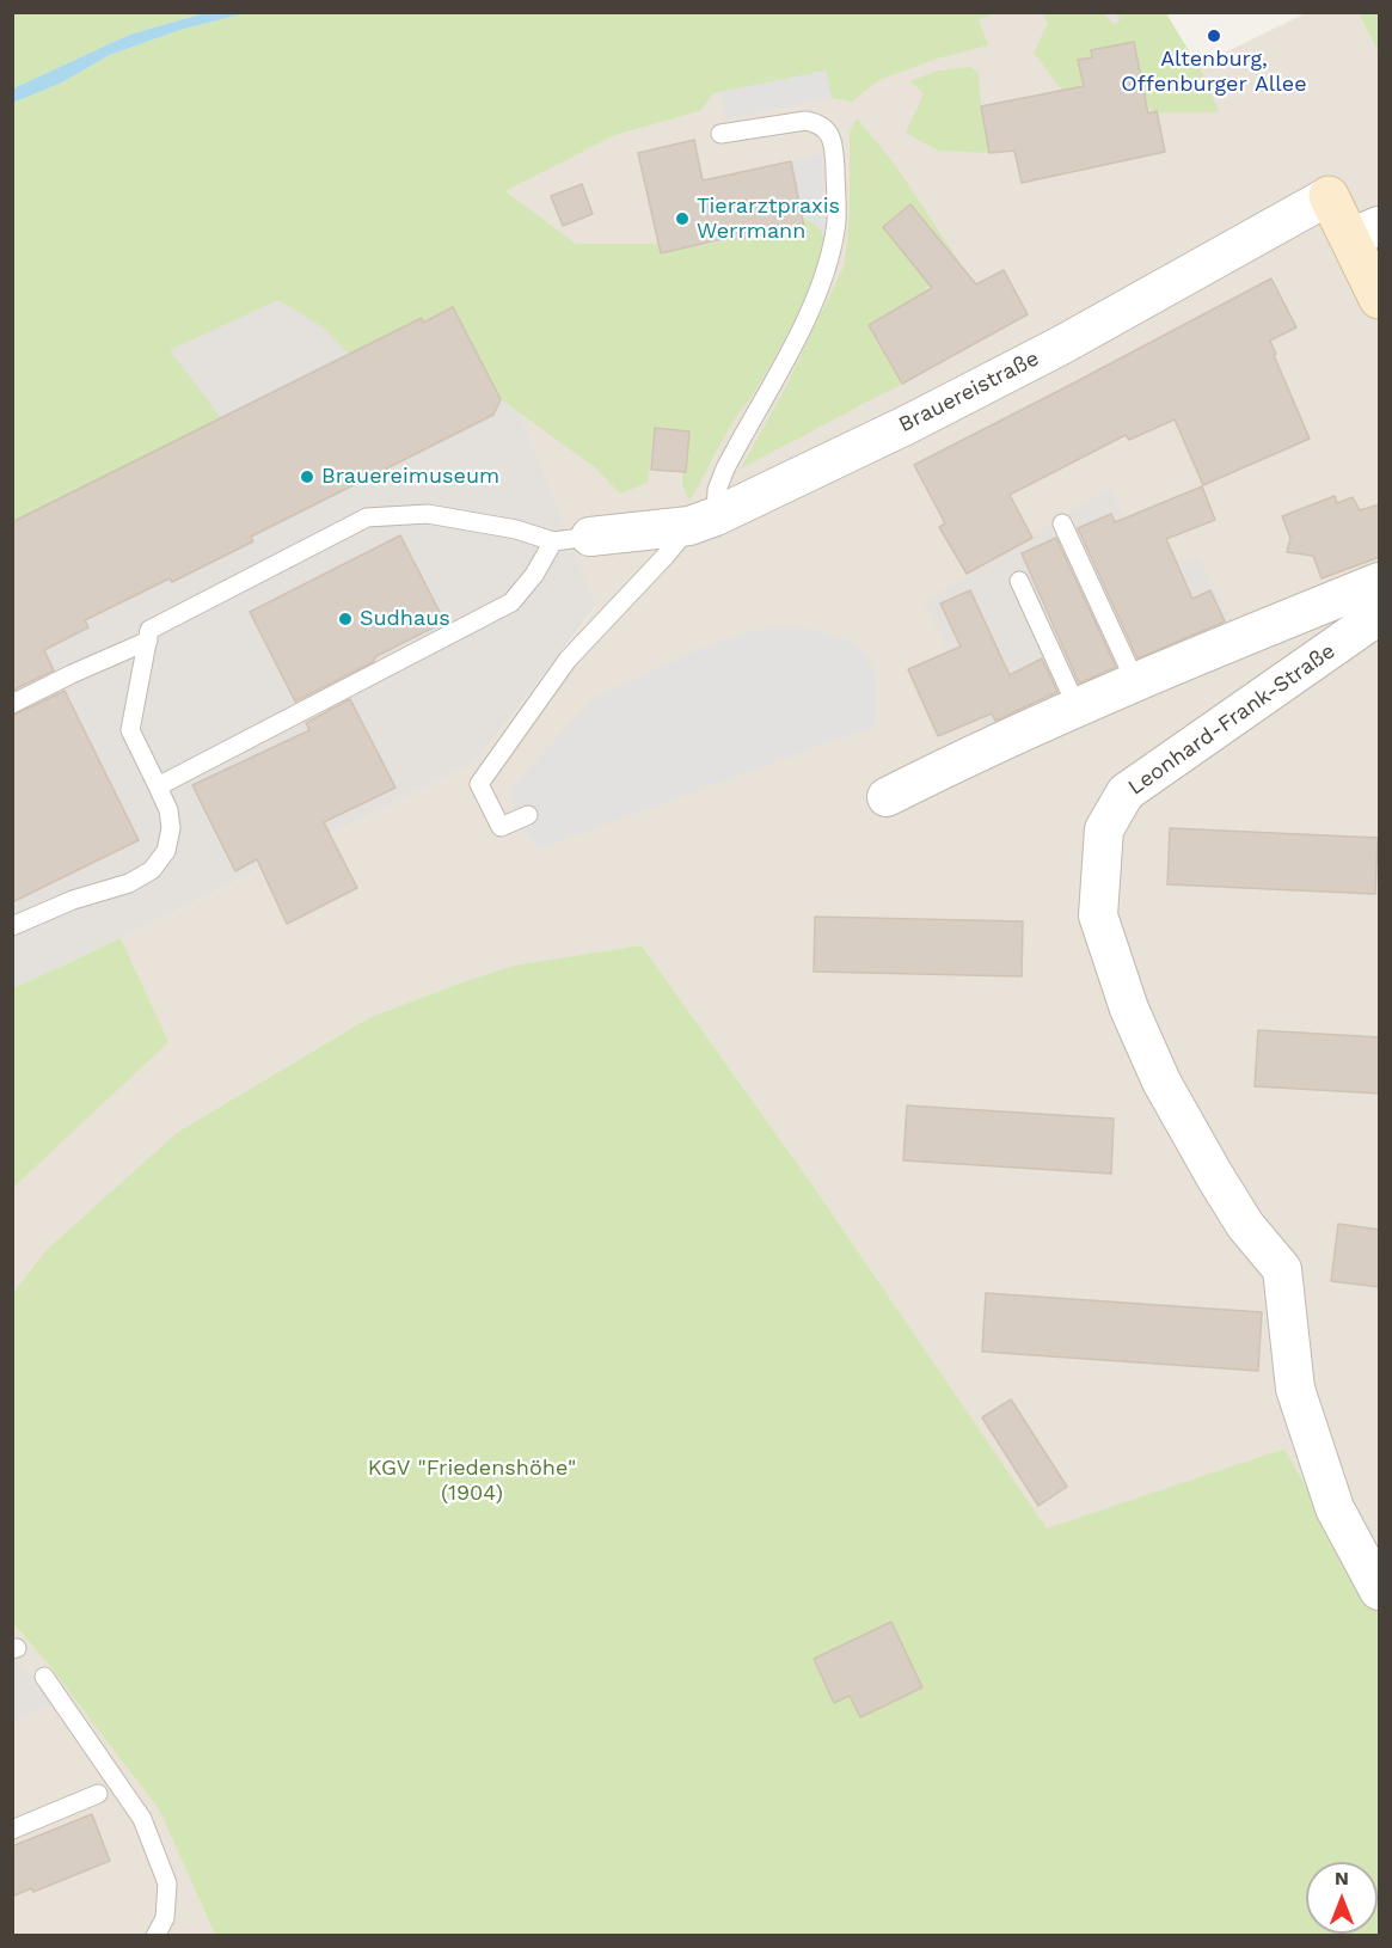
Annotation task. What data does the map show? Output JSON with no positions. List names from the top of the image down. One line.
{"streets":{"street":["Brauereistraße","Leonhard-Frank-Straße"]},"parks":["KGV \"Friedenshöhe\" (1904)"],"places":["Altenburg, Offenburger Allee","Tierarztpraxis Werrmann","Brauereimuseum","Sudhaus"],"north":"top"}
